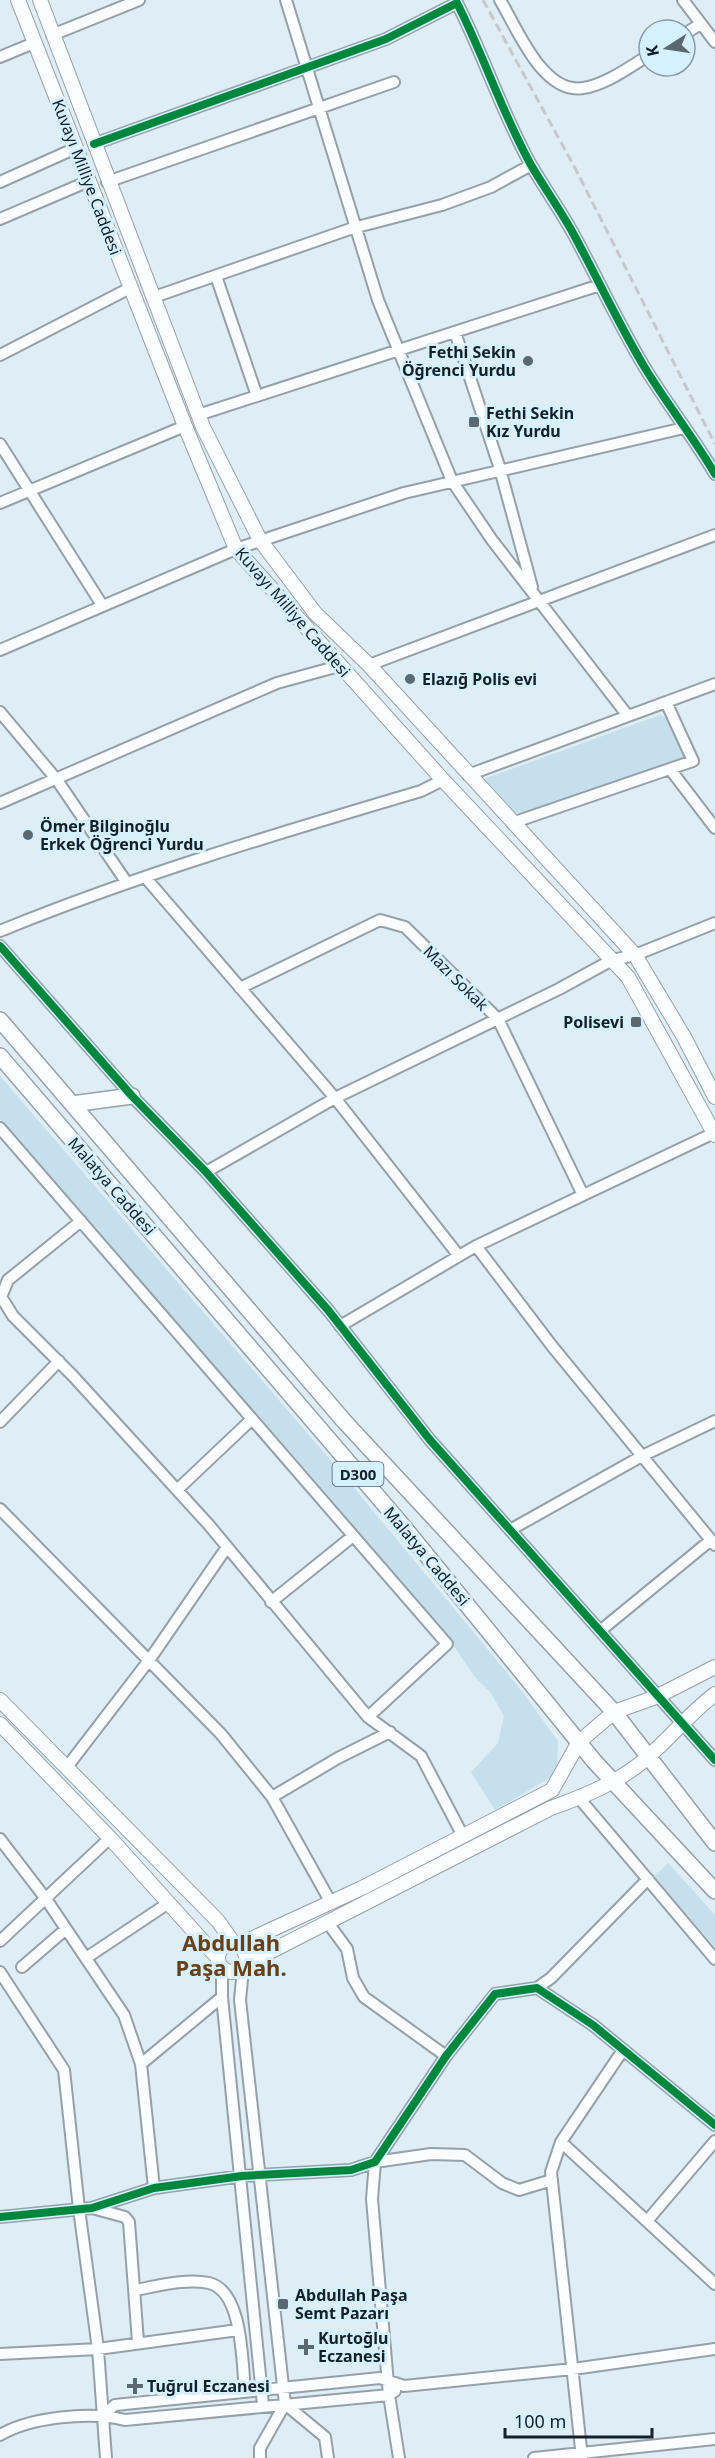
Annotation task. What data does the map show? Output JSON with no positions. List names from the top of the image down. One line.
{"streets":{"highway":["Malatya Caddesi","D300"],"main road":["Kuvayı Milliye Caddesi"],"street":["Mazı Sokak"]},"districts":["Abdullah Paşa Mah."],"places":{"other":["Fethi Sekin Öğrenci Yurdu","Elazığ Polis evi","Ömer Bilginoğlu Erkek Öğrenci Yurdu"],"transit":["Fethi Sekin Kız Yurdu","Polisevi","Abdullah Paşa Semt Pazarı"],"health":["Kurtoğlu Eczanesi","Tuğrul Eczanesi"]},"scale_bar":"100 m","north":"left"}
